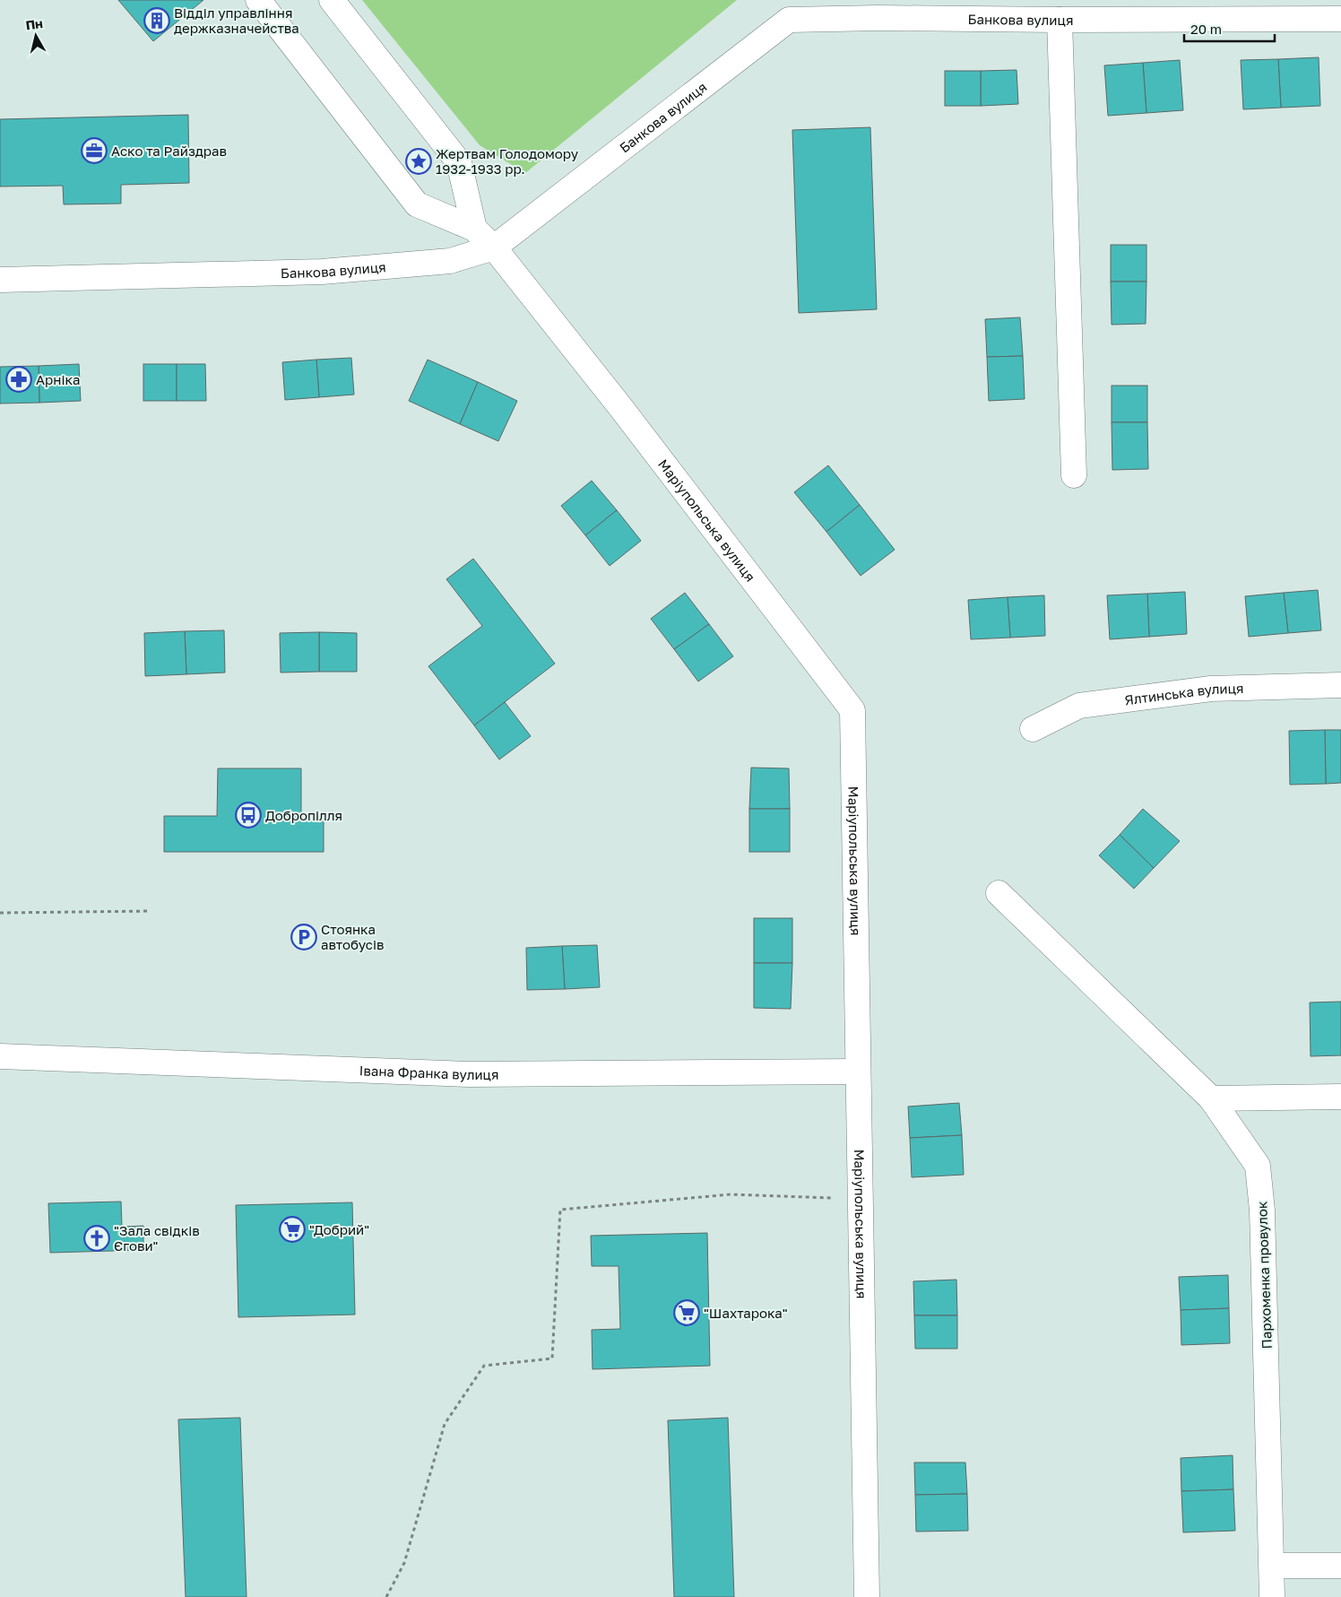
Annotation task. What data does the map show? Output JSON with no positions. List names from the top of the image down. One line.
{"streets":{"street":["Банкова вулиця","Маріупольська вулиця","Ялтинська вулиця","Івана Франка вулиця","Пархоменка провулок"]},"crossings":[["Банкова вулиця","Маріупольська вулиця"],["Маріупольська вулиця","Івана Франка вулиця"]],"places":{"building":["Відділ управління держказначейства"],"office":["Аско та Райздрав"],"place":["Жертвам Голодомору 1932-1933 рр."],"pharmacy":["Арніка"],"bus stop":["Добропілля"],"parking":["Стоянка автобусів"],"supermarket":["\"Добрий\"","\"Шахтарока\""],"church":["\"Зала свідків Єгови\""]},"scale_bar":"20 m","north":"top"}
